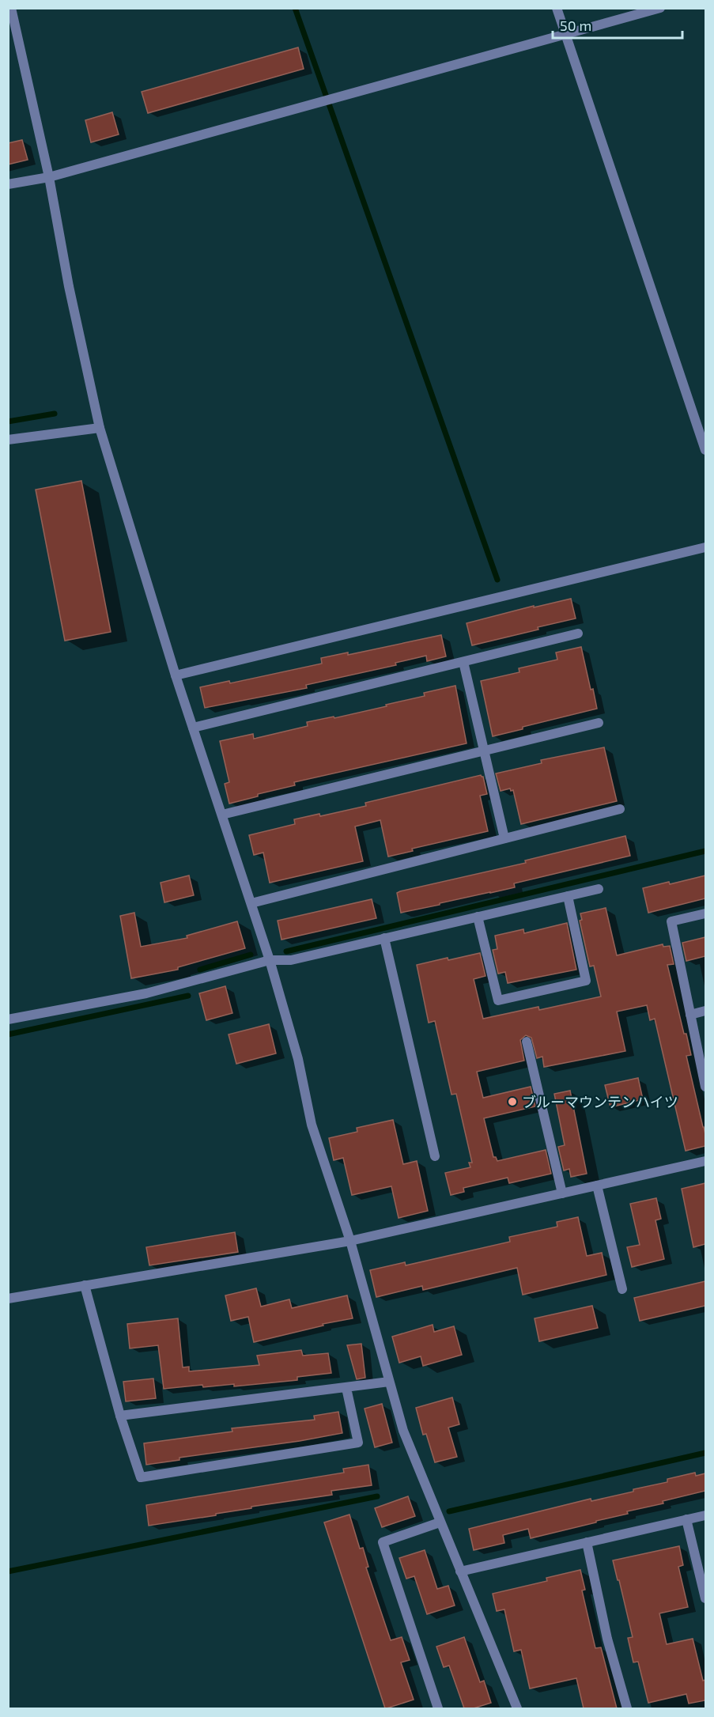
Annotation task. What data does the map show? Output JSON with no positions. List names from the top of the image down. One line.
{"places":["ブルーマウンテンハイツ"],"scale_bar":"50 m"}
